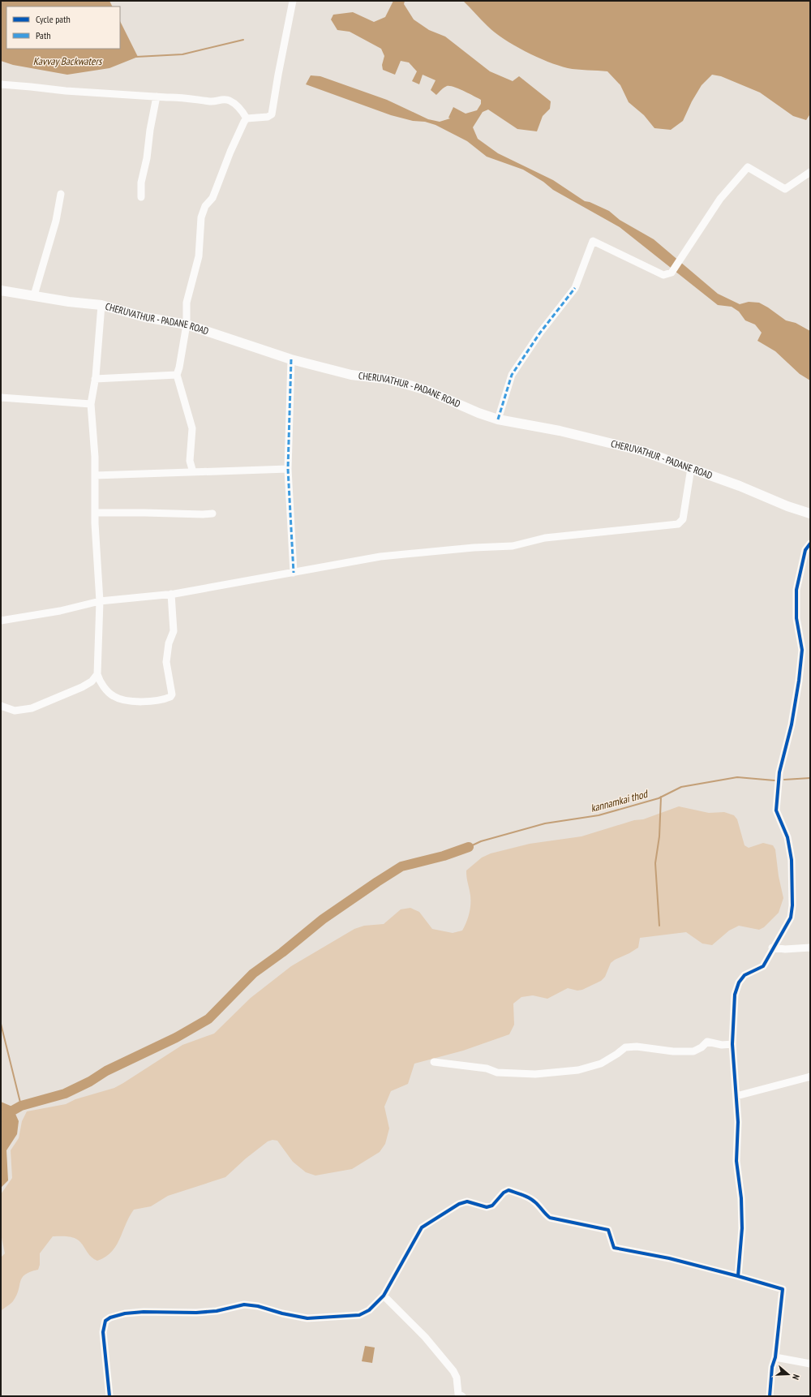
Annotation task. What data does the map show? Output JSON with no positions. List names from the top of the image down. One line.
{"streets":{"main road":["CHERUVATHUR - PADANE ROAD"]},"water":["Kavvay Backwaters","kannamkai thod"],"legend":["Cycle path","Path"],"north":"right"}
